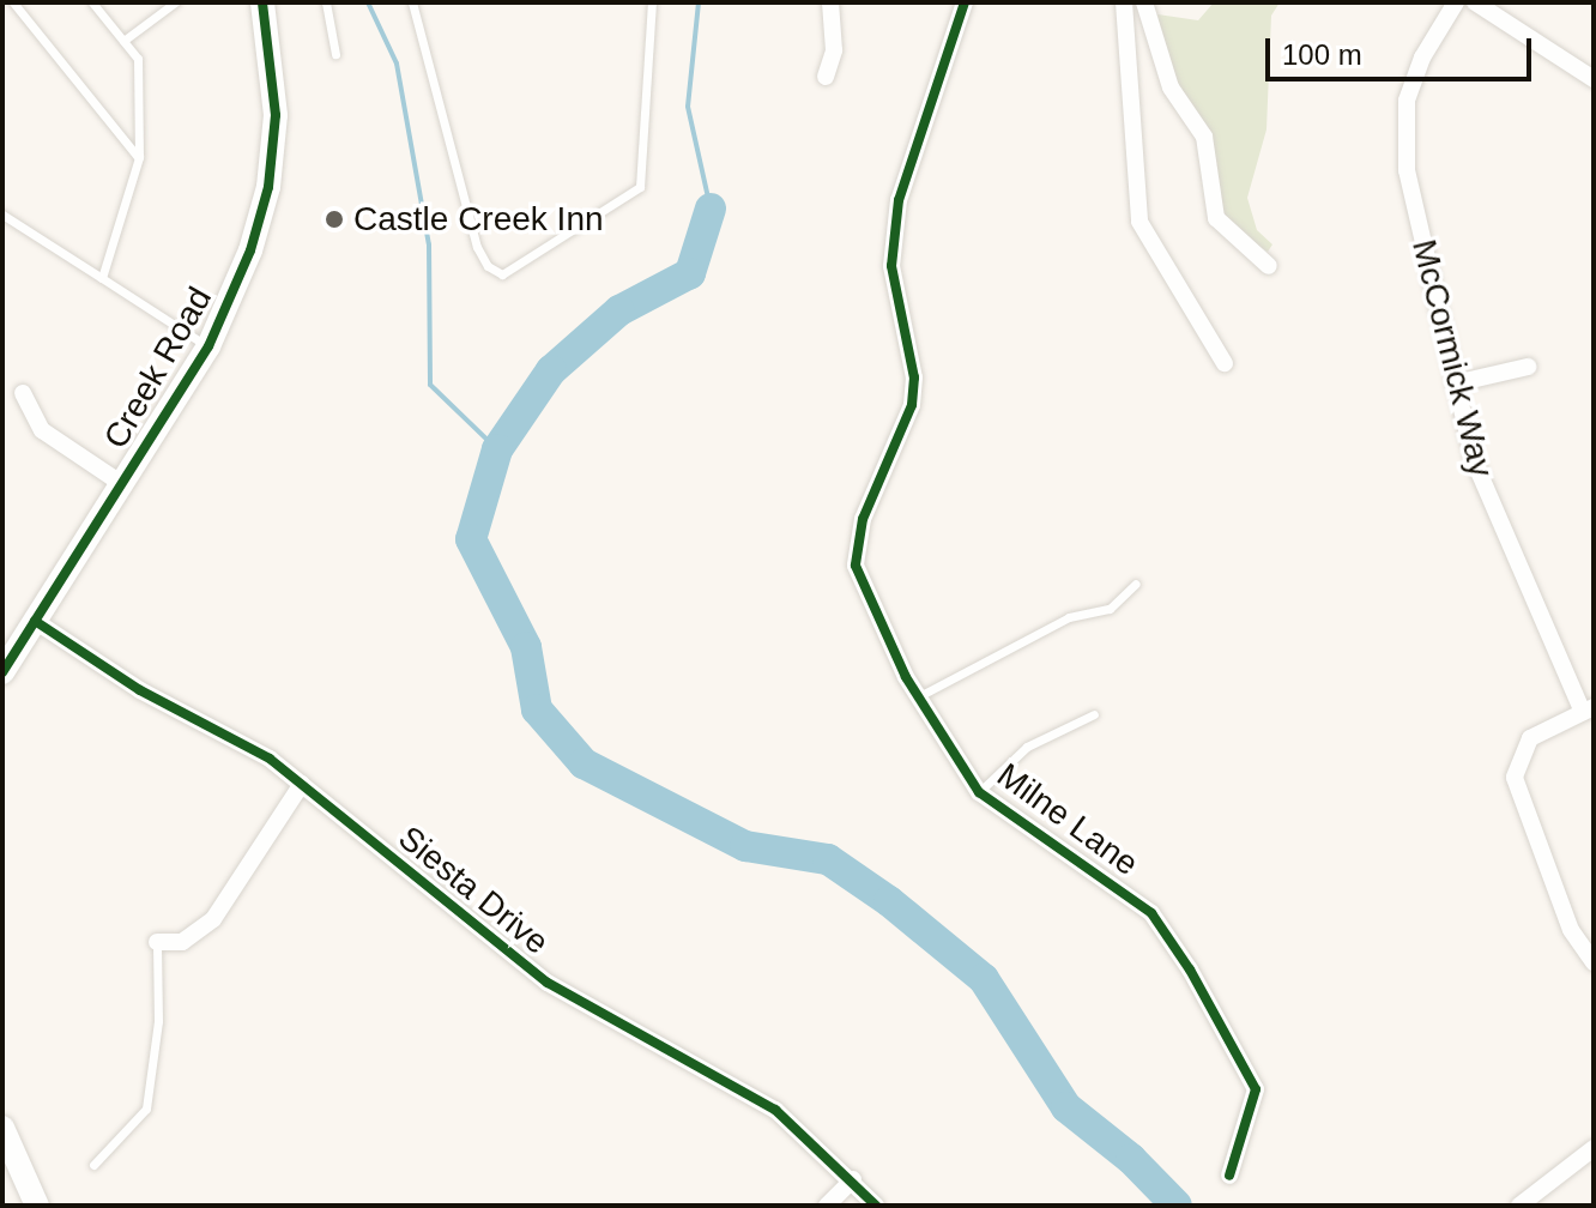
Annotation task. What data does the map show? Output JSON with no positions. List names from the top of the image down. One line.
{"streets":{"street":["McCormick Way","Creek Road","Milne Lane","Siesta Drive"]},"crossings":[["Creek Road","Siesta Drive"]],"places":["Castle Creek Inn"],"scale_bar":"100 m"}
